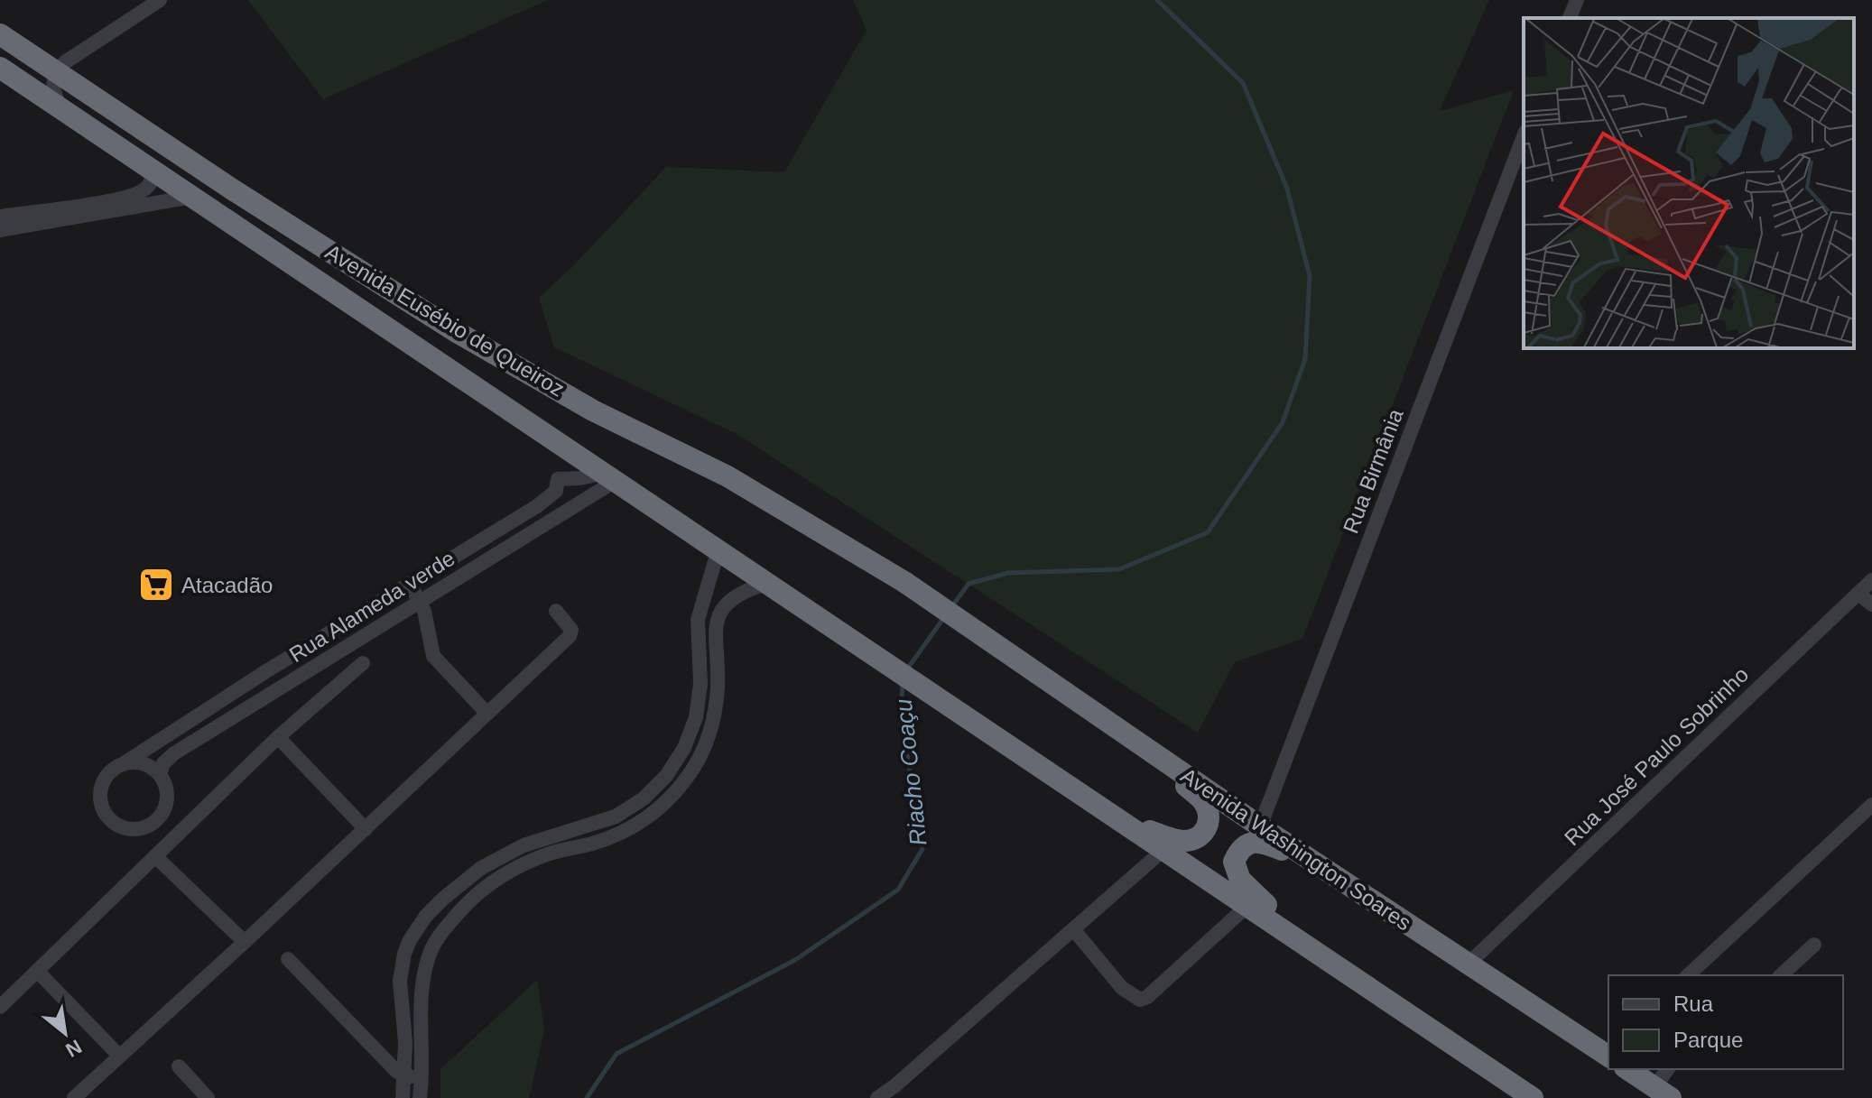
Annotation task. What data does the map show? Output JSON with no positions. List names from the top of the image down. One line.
{"streets":{"highway":["Avenida Eusébio de Queiroz","Avenida Washington Soares"],"street":["Rua Birmânia","Rua Alameda verde","Rua José Paulo Sobrinho"]},"crossings":[["Avenida Eusébio de Queiroz","Rua Alameda verde"],["Avenida Eusébio de Queiroz","Avenida Washington Soares"],["Rua Birmânia","Avenida Washington Soares"],["Rua José Paulo Sobrinho","Avenida Washington Soares"]],"water":["Riacho Coaçu"],"places":{"supermarket":["Atacadão"]},"legend":["Rua","Parque"],"north":"bottom right"}
